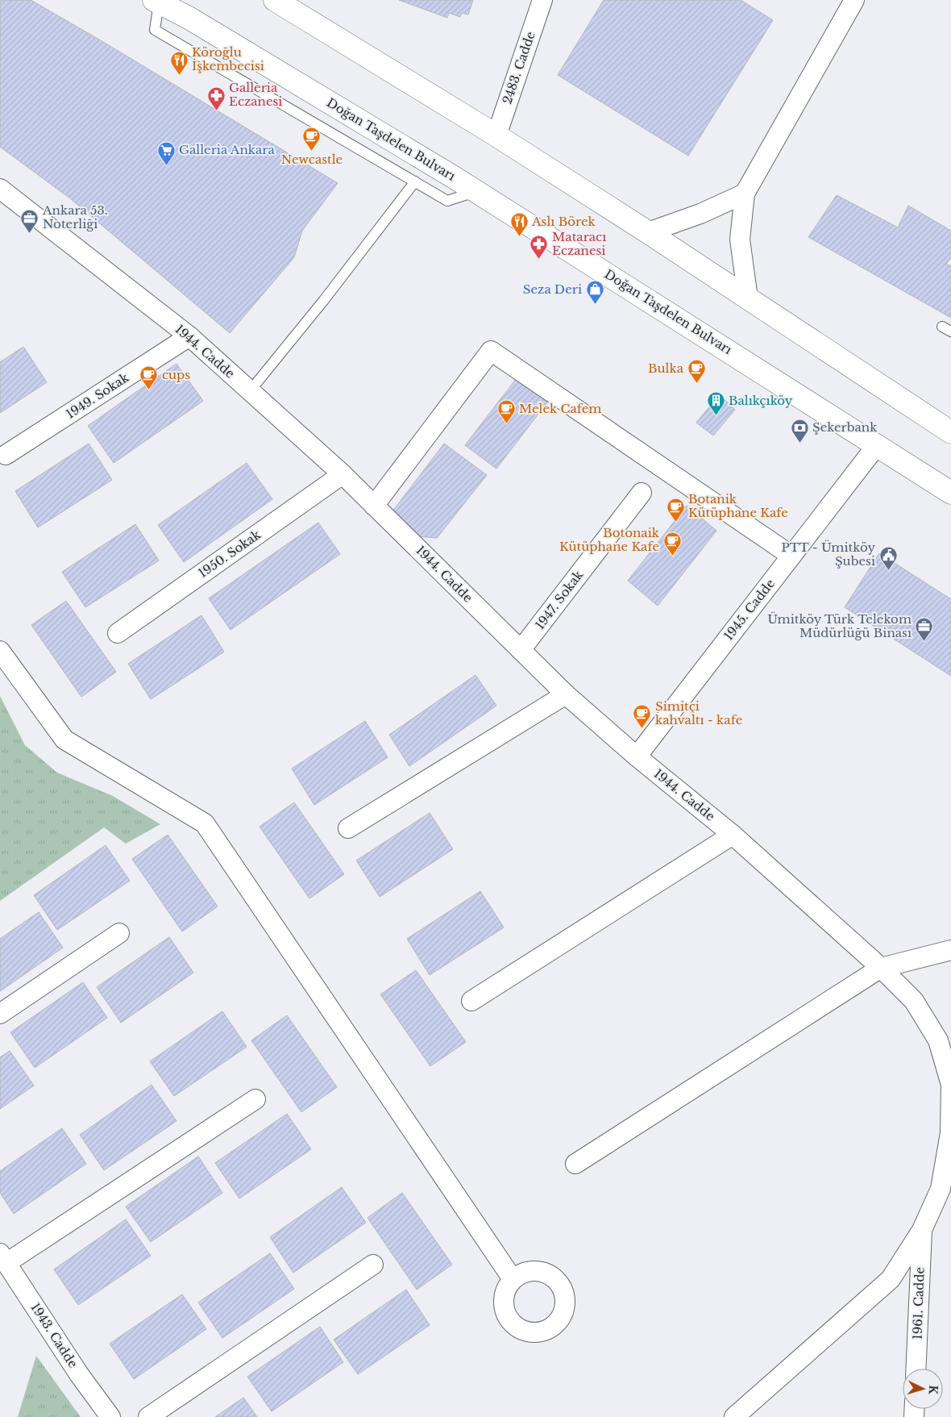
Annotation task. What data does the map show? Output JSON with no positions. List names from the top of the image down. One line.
{"streets":{"main road":["Doğan Taşdelen Bulvarı"],"street":["2483. Cadde","1944. Cadde","1949. Sokak","1950. Sokak","1947. Sokak","1945. Cadde","1961. Cadde","1943. Cadde"]},"crossings":[["Doğan Taşdelen Bulvarı","1945. Cadde"],["1944. Cadde","1949. Sokak"],["1944. Cadde","1950. Sokak"],["1944. Cadde","1947. Sokak"],["1944. Cadde","1945. Cadde"],["1944. Cadde","1961. Cadde"]],"places":{"restaurant":["Köroğlu İşkembecisi","Aslı Börek"],"pharmacy":["Galleria Eczanesi","Mataracı Eczanesi"],"cafe":["Newcastle","Bulka","cups","Melek Cafem","Botanik Kütüphane Kafe","Botonaik Kütüphane Kafe","Simitçi kahvaltı - kafe"],"supermarket":["Galleria Ankara"],"office":["Ankara 53. Noterliği","Ümitköy Türk Telekom Müdürlüğü Binası"],"shop":["Seza Deri"],"building":["Balıkçıköy"],"bank":["Şekerbank"],"public building":["PTT - Ümitköy Şubesi"]},"north":"right"}
